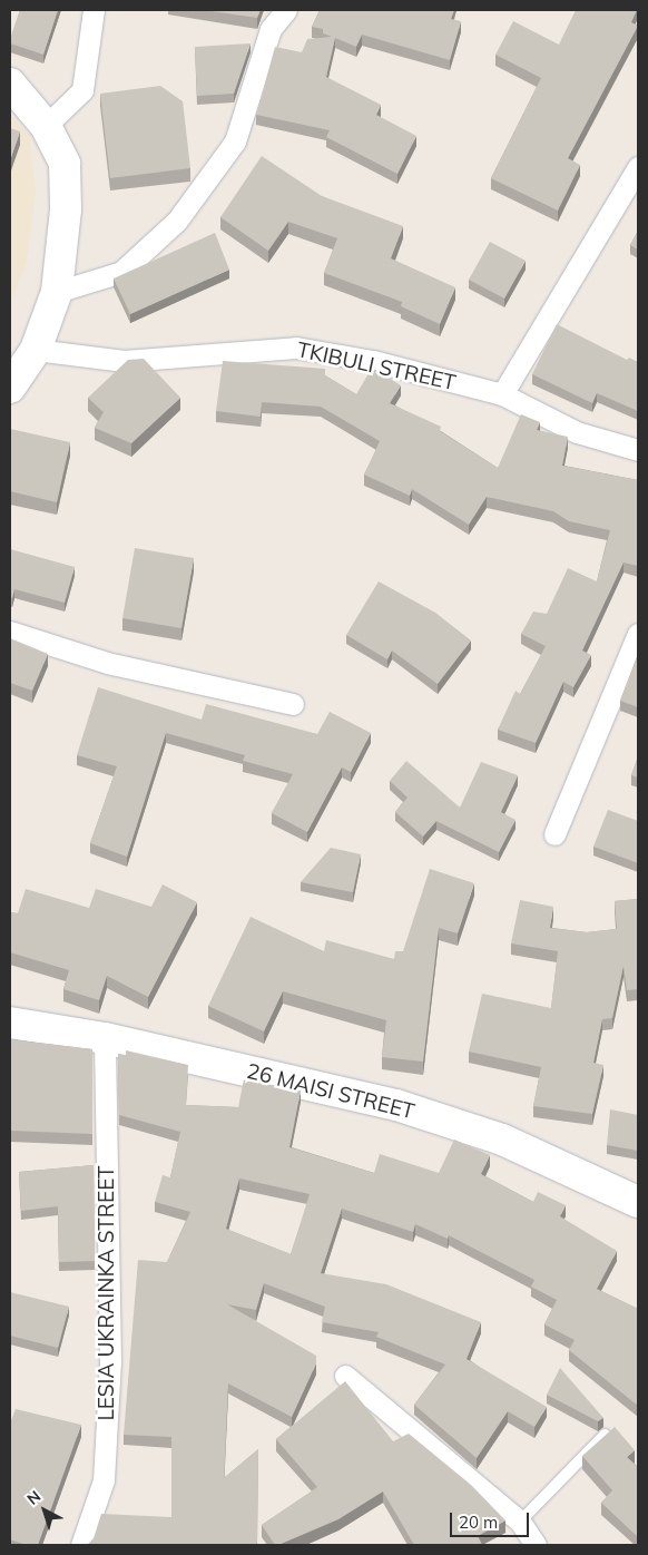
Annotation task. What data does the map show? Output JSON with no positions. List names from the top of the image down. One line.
{"streets":{"main road":["26 MAISI STREET"],"street":["TKIBULI STREET","LESIA UKRAINKA STREET"]},"crossings":[["26 MAISI STREET","LESIA UKRAINKA STREET"]],"scale_bar":"20 m","north":"top left"}
